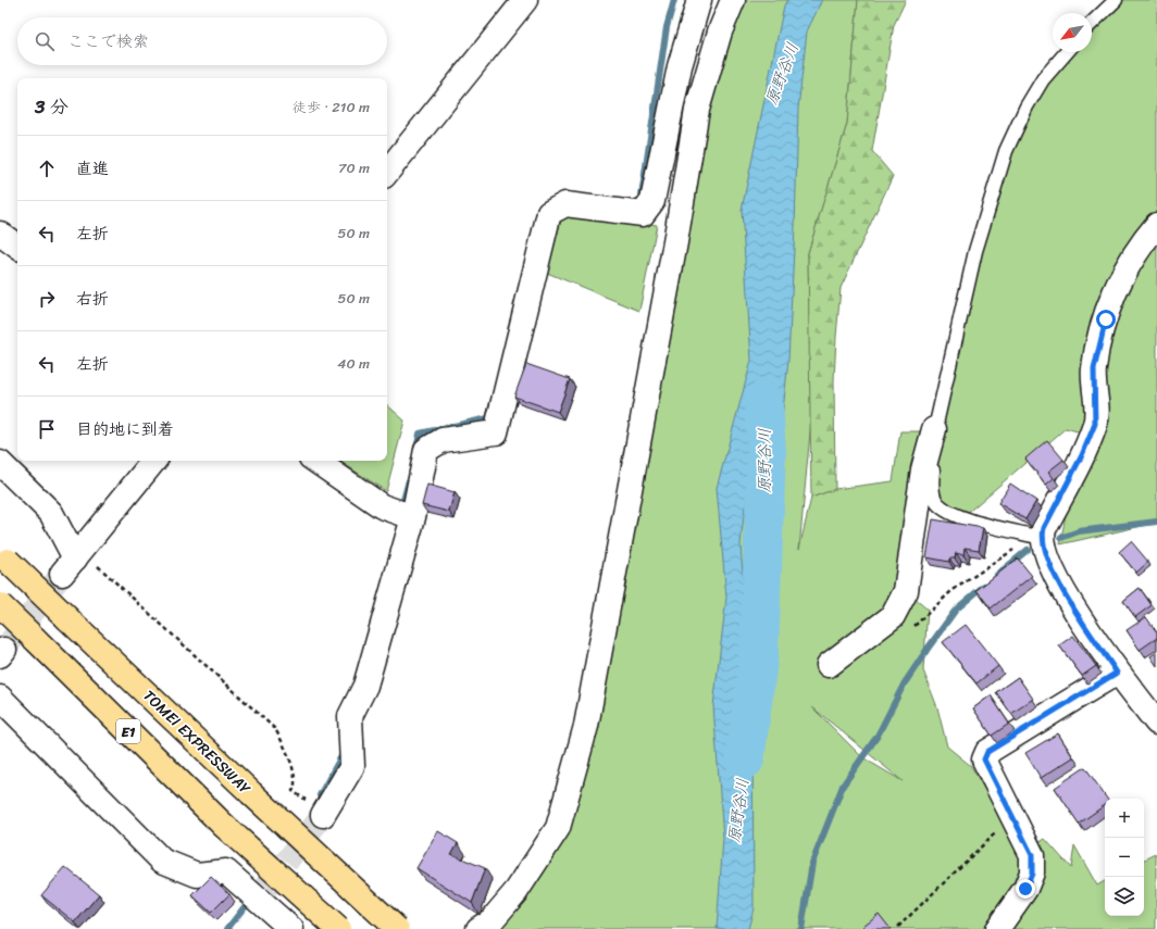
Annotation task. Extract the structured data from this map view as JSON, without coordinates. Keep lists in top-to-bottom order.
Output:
{
  "streets": {
    "highway": ["E1", "TOMEI EXPRESSWAY"]
  },
  "water": ["原野谷川"],
  "north": "bottom left",
  "page": {
    "search": "ここで検索",
    "heading": ["3 分", "徒歩 · 210 m"],
    "list": [
      ["直進", "70 m"],
      ["左折", "50 m"],
      ["右折", "50 m"],
      ["左折", "40 m"],
      "目的地に到着"
    ],
    "map_buttons": ["+", "−"]
  }
}
